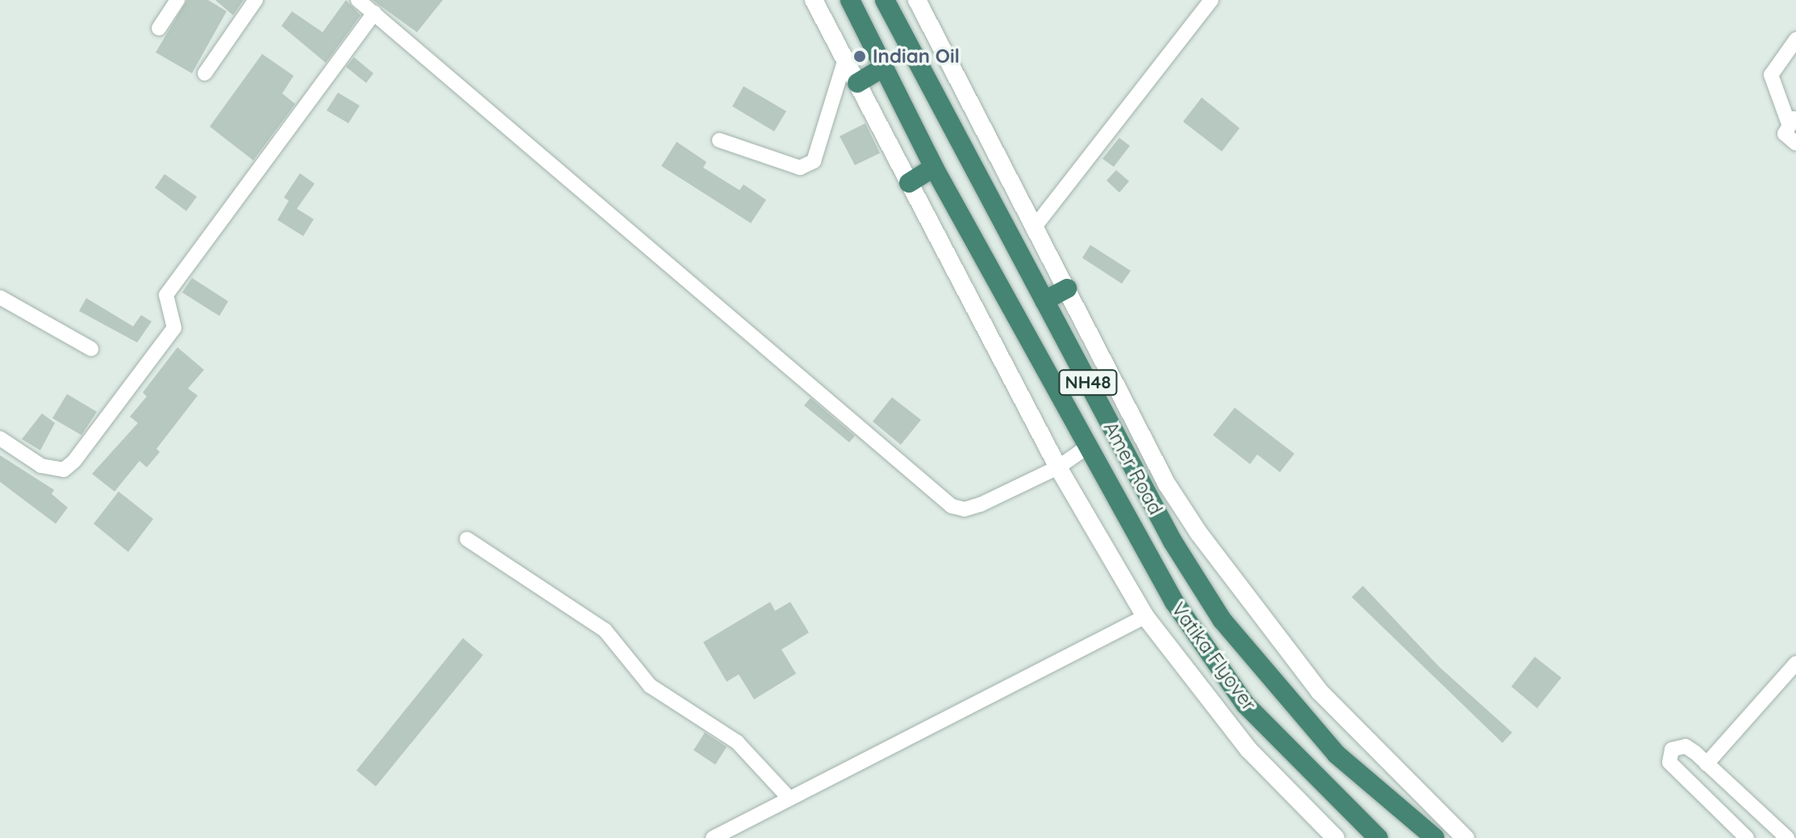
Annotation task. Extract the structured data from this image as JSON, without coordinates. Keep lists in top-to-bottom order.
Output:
{
  "streets": {
    "highway": ["NH48", "Amer Road", "Vatika Flyover"]
  },
  "crossings": [
    ["NH48", "Vatika Flyover"]
  ],
  "places": ["Indian Oil"]
}
